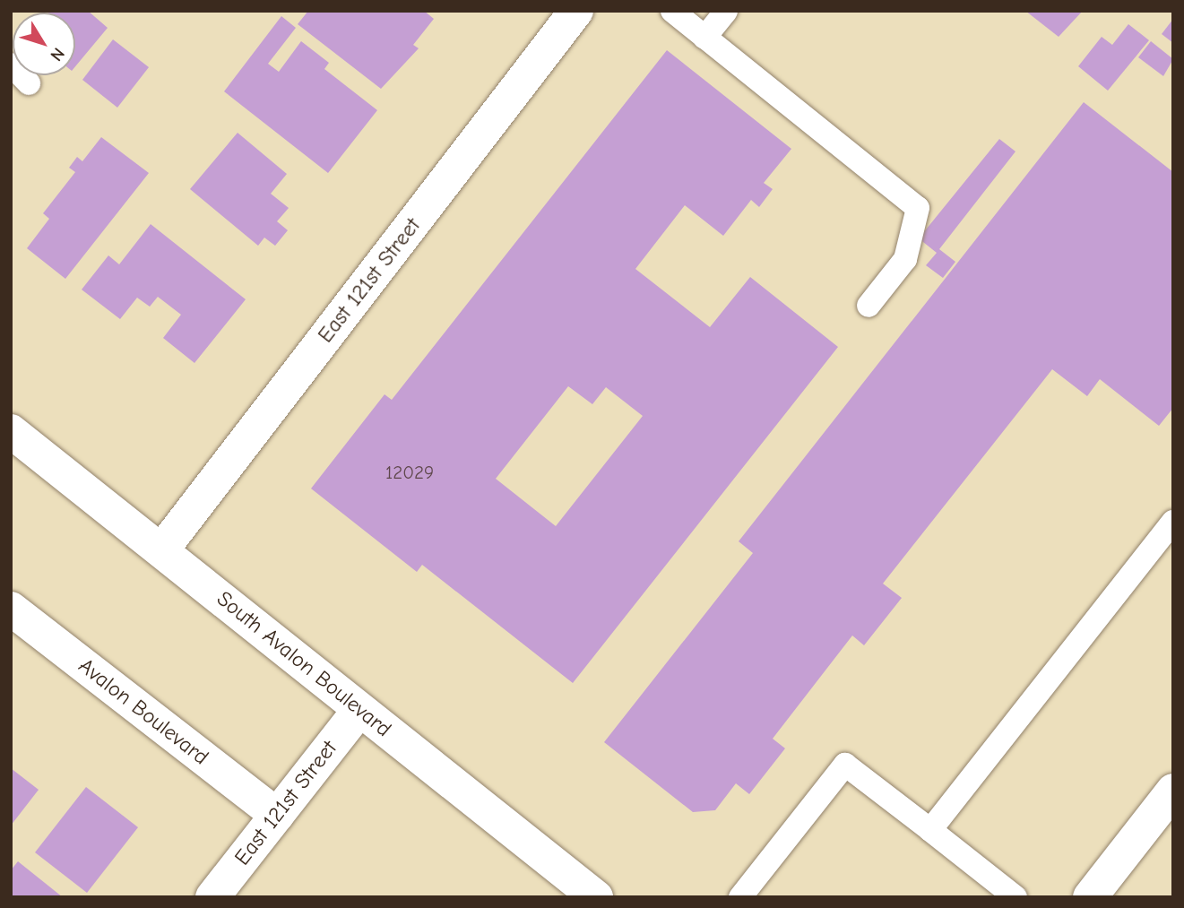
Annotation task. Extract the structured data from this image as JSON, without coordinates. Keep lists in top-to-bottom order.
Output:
{
  "streets": {
    "street": ["East 121st Street", "South Avalon Boulevard", "Avalon Boulevard"]
  },
  "crossings": [
    ["East 121st Street", "South Avalon Boulevard"],
    ["East 121st Street", "Avalon Boulevard"]
  ],
  "house_numbers": ["12029"],
  "north": "bottom right"
}
